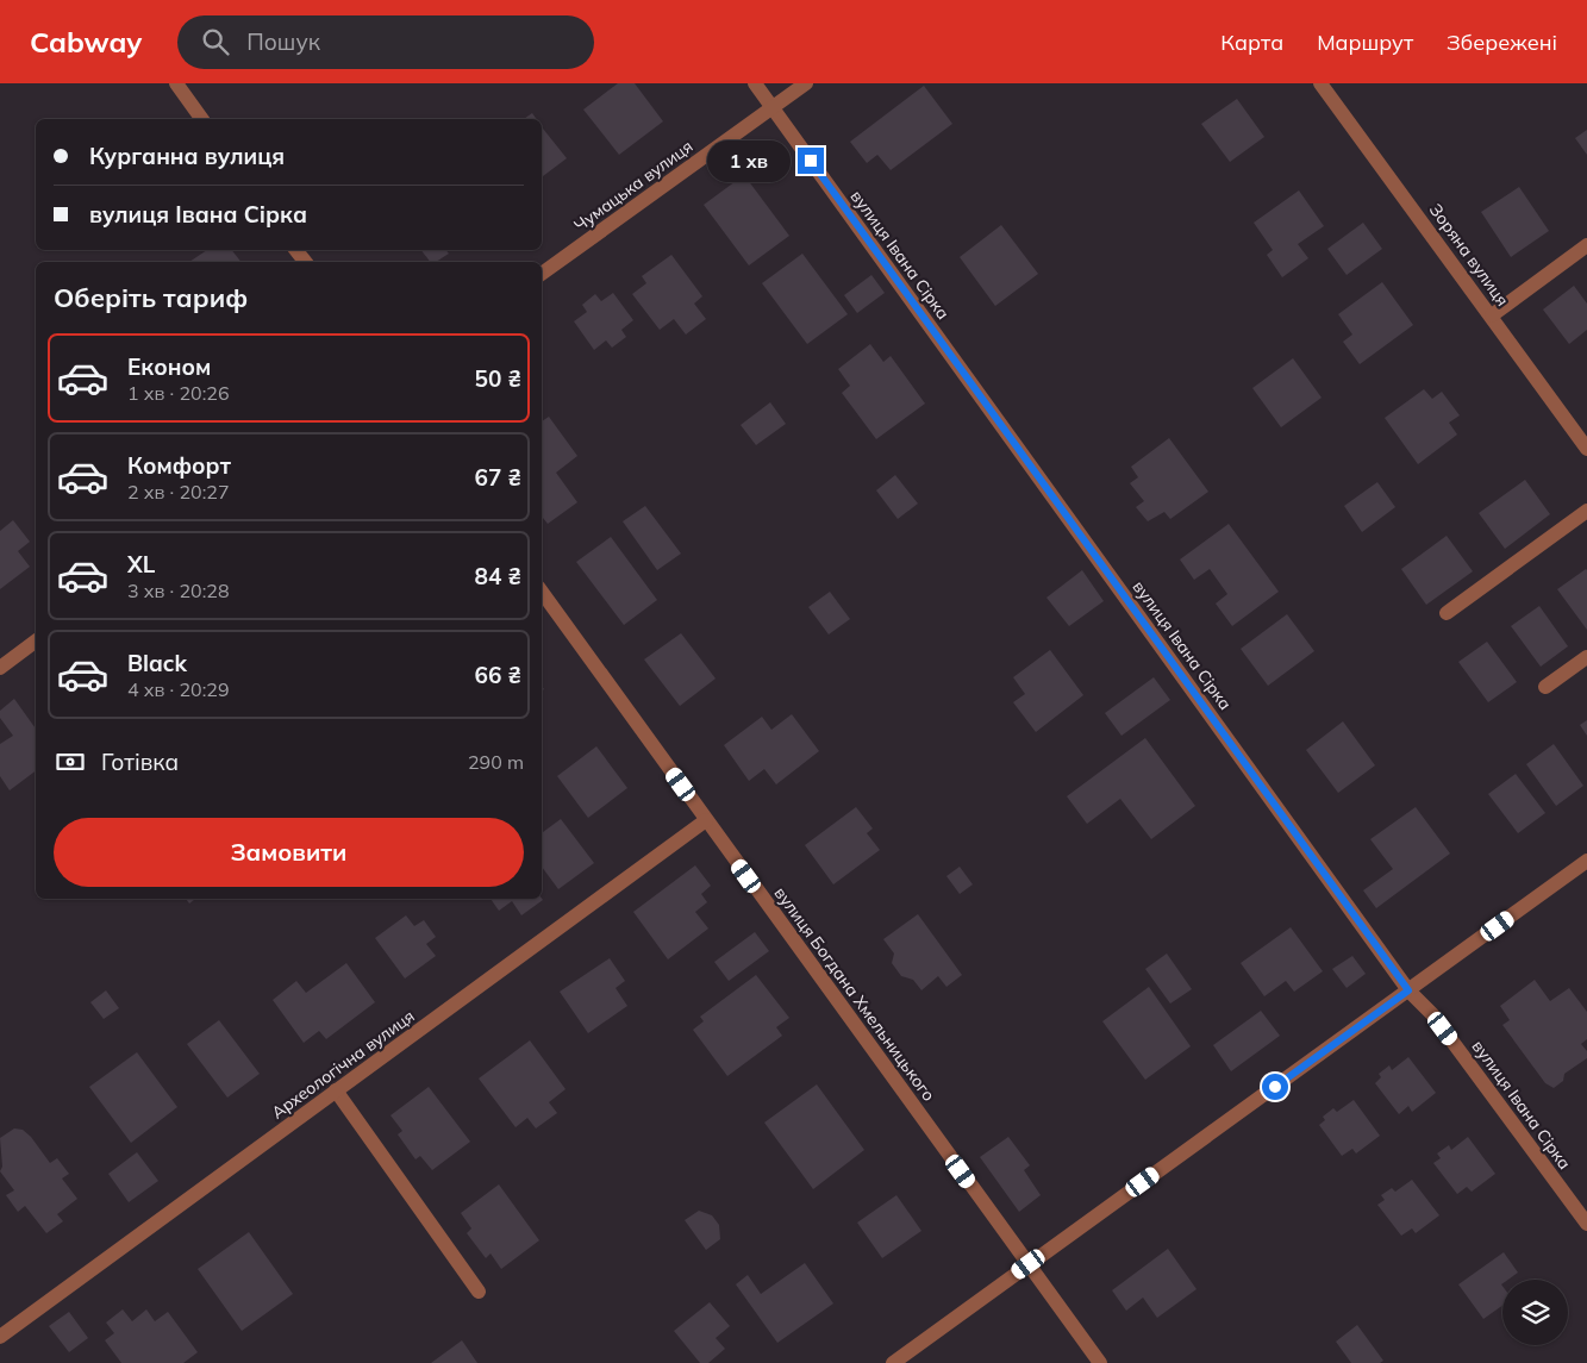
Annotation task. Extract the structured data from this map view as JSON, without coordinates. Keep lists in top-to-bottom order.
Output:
{
  "streets": {
    "street": [
      "Чумацька вулиця",
      "вулиця Івана Сірка",
      "Зоряна вулиця",
      "вулиця Богдана Хмельницького",
      "Археологічна вулиця"
    ]
  },
  "crossings": [
    ["Чумацька вулиця", "вулиця Івана Сірка"],
    ["вулиця Богдана Хмельницького", "Археологічна вулиця"]
  ],
  "page": {
    "header": "Cabway",
    "search": "Пошук",
    "nav": ["Карта", "Маршрут", "Збережені"],
    "banner": ["Курганна вулиця", "вулиця Івана Сірка"],
    "bubble": "1 хв",
    "heading": "Оберіть тариф",
    "list": [
      {
        "name": "Економ",
        "note": "1 хв · 20:26",
        "value": "50 ₴"
      },
      {
        "name": "Комфорт",
        "note": "2 хв · 20:27",
        "value": "67 ₴"
      },
      {
        "name": "XL",
        "note": "3 хв · 20:28",
        "value": "84 ₴"
      },
      {
        "name": "Black",
        "note": "4 хв · 20:29",
        "value": "66 ₴"
      }
    ],
    "pay": ["Готівка", "290 m"],
    "buttons": "Замовити"
  }
}
